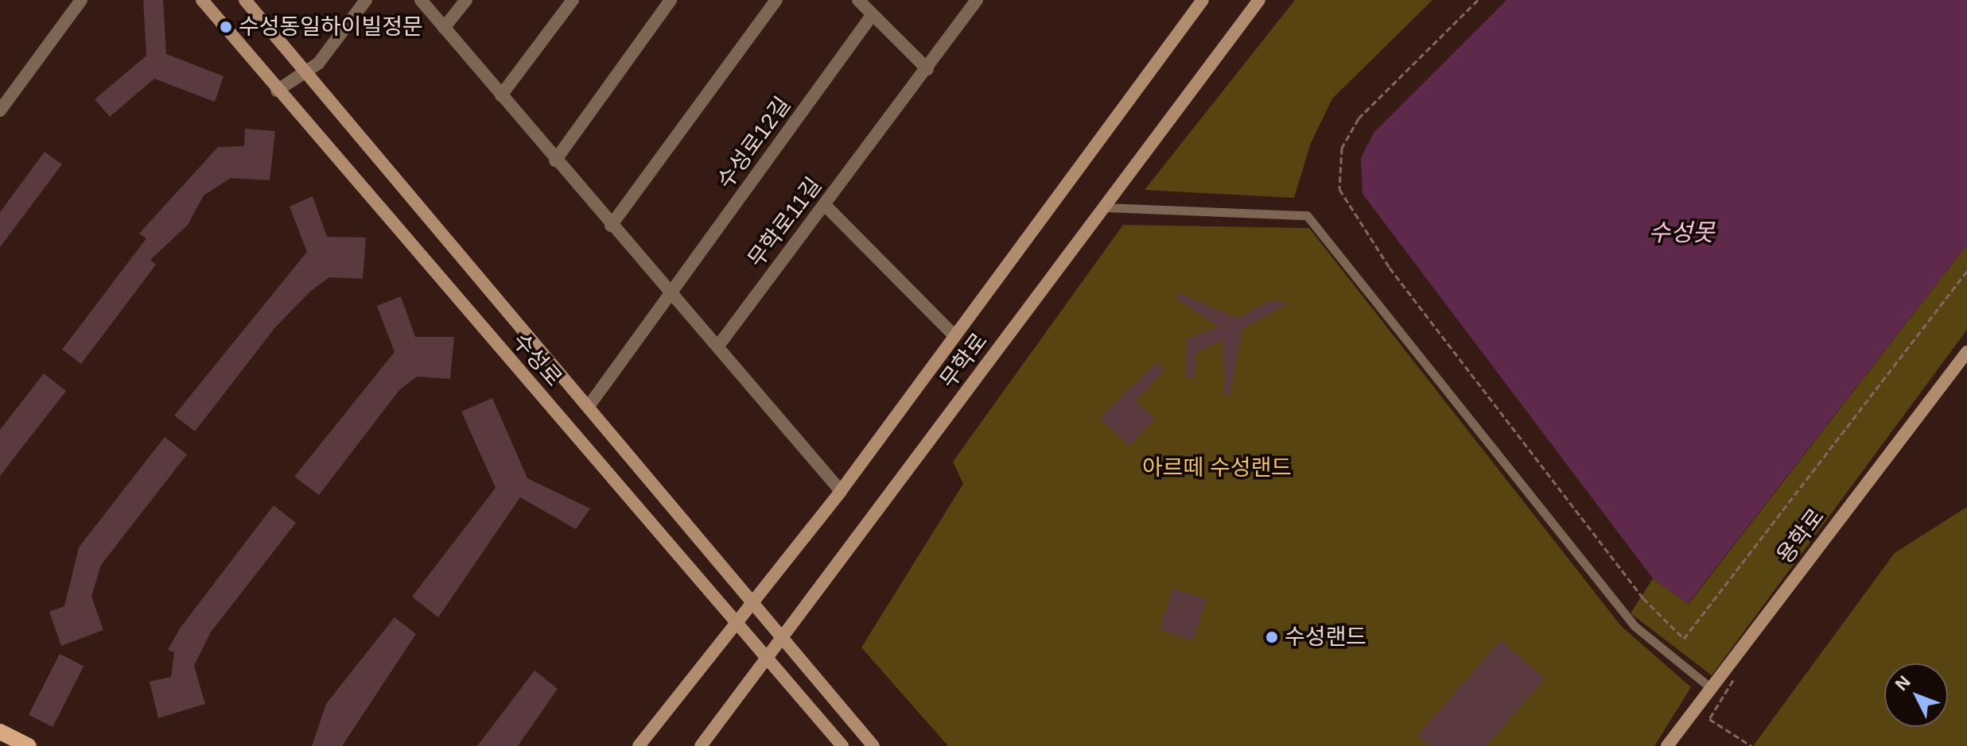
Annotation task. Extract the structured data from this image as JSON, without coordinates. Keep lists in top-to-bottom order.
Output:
{
  "streets": {
    "main road": ["수성로", "무학로", "용학로"],
    "street": ["수성로12길", "무학로11길"]
  },
  "crossings": [
    ["수성로12길", "수성로"],
    ["무학로11길", "무학로"],
    ["수성로", "무학로"]
  ],
  "water": ["수성못"],
  "parks": ["아르떼 수성랜드"],
  "places": ["수성동일하이빌정문", "수성랜드"],
  "north": "top left"
}
